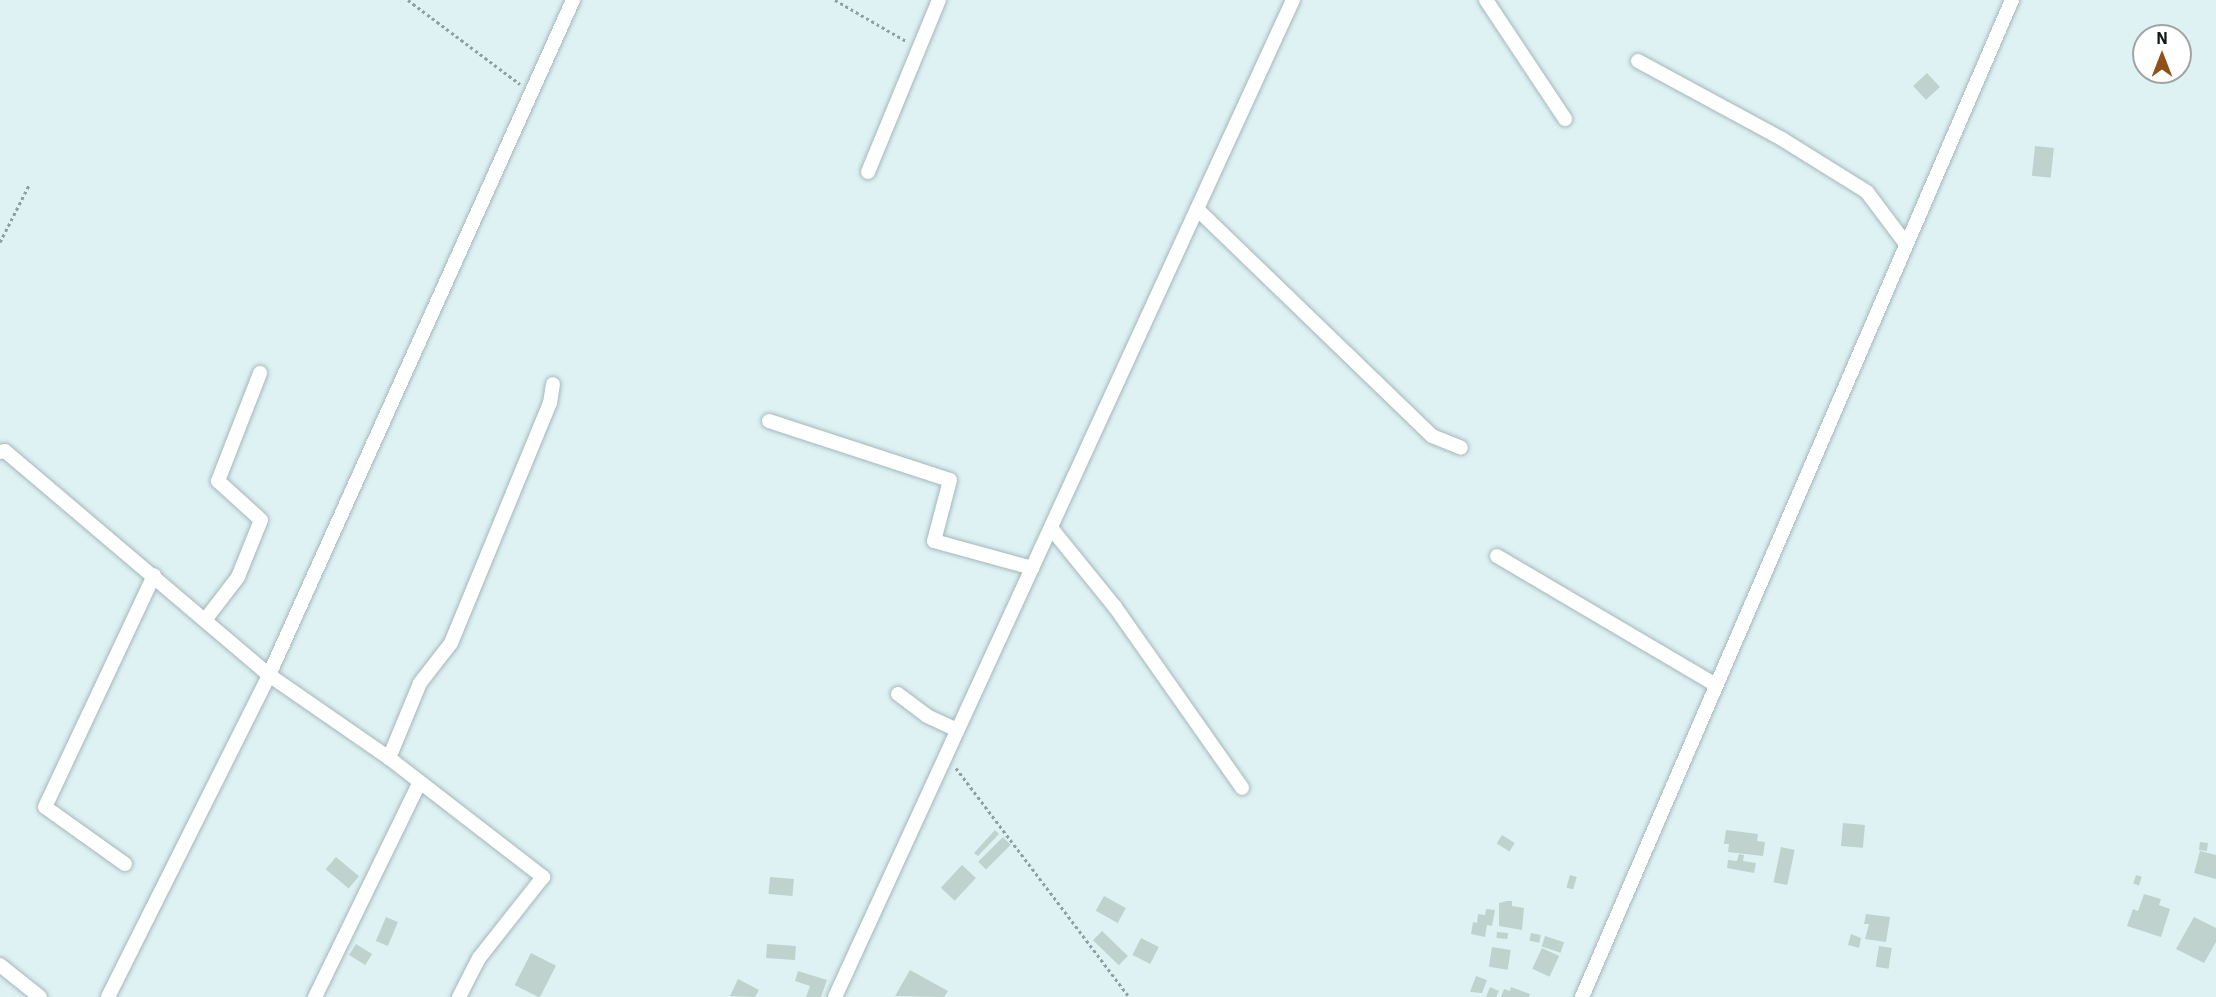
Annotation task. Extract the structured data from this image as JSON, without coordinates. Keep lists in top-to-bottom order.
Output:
{
  "north": "top"
}
